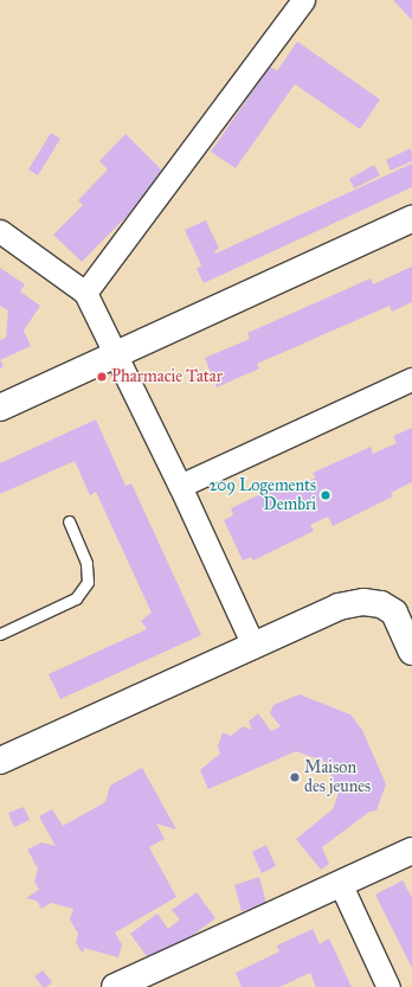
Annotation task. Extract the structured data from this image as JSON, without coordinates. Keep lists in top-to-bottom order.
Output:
{
  "places": ["Pharmacie Tatar", "209 Logements Dembri", "Maison des jeunes"]
}
